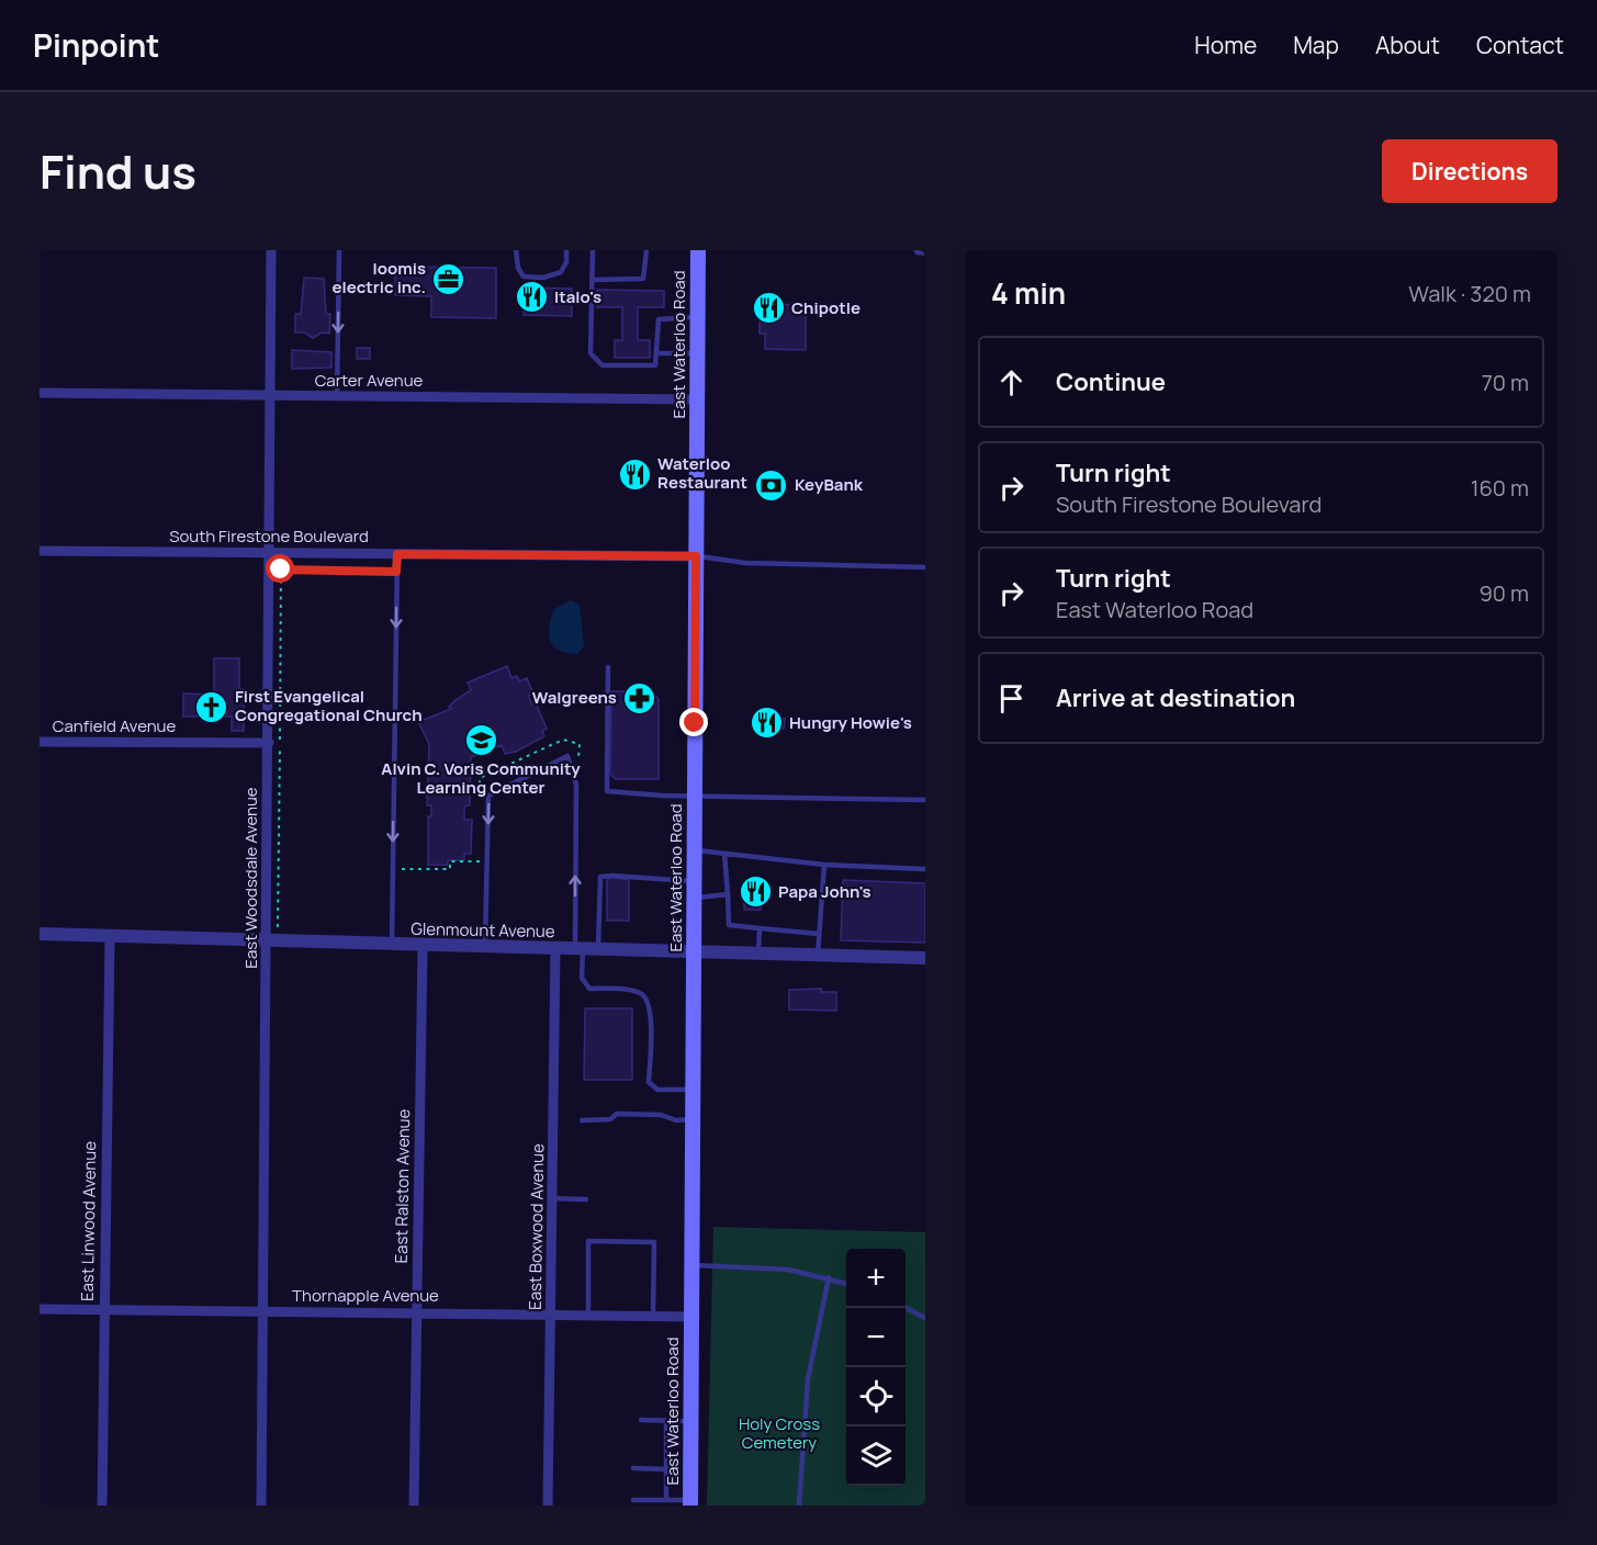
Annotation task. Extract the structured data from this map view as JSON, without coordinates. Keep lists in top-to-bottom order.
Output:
{
  "streets": {
    "main road": ["East Waterloo Road"],
    "street": [
      "Carter Avenue",
      "South Firestone Boulevard",
      "Canfield Avenue",
      "East Woodsdale Avenue",
      "Glenmount Avenue",
      "East Ralston Avenue",
      "East Linwood Avenue",
      "East Boxwood Avenue",
      "Thornapple Avenue"
    ]
  },
  "crossings": [
    ["East Waterloo Road", "Carter Avenue"],
    ["East Waterloo Road", "South Firestone Boulevard"],
    ["East Waterloo Road", "Glenmount Avenue"],
    ["East Waterloo Road", "Thornapple Avenue"],
    ["Carter Avenue", "East Woodsdale Avenue"],
    ["South Firestone Boulevard", "East Woodsdale Avenue"],
    ["Canfield Avenue", "East Woodsdale Avenue"],
    ["East Woodsdale Avenue", "Glenmount Avenue"],
    ["East Woodsdale Avenue", "Thornapple Avenue"],
    ["Glenmount Avenue", "East Ralston Avenue"],
    ["Glenmount Avenue", "East Linwood Avenue"],
    ["Glenmount Avenue", "East Boxwood Avenue"],
    ["East Ralston Avenue", "Thornapple Avenue"],
    ["East Linwood Avenue", "Thornapple Avenue"],
    ["East Boxwood Avenue", "Thornapple Avenue"]
  ],
  "parks": ["Holy Cross Cemetery"],
  "places": {
    "office": ["loomis electric inc."],
    "restaurant": [
      "Italo's",
      "Chipotle",
      "Waterloo Restaurant",
      "Hungry Howie's",
      "Papa John's"
    ],
    "bank": ["KeyBank"],
    "pharmacy": ["Walgreens"],
    "church": ["First Evangelical Congregational Church"],
    "school or university": ["Alvin C. Voris Community Learning Center"]
  },
  "page": {
    "header": "Pinpoint",
    "nav": [
      "Home",
      "Map",
      "About",
      "Contact"
    ],
    "title": "Find us",
    "buttons": "Directions",
    "heading": ["4 min", "Walk · 320 m"],
    "list": [
      ["Continue", "70 m"],
      ["Turn right", "South Firestone Boulevard", "160 m"],
      ["Turn right", "East Waterloo Road", "90 m"],
      "Arrive at destination"
    ],
    "map_buttons": ["+", "−"]
  }
}
